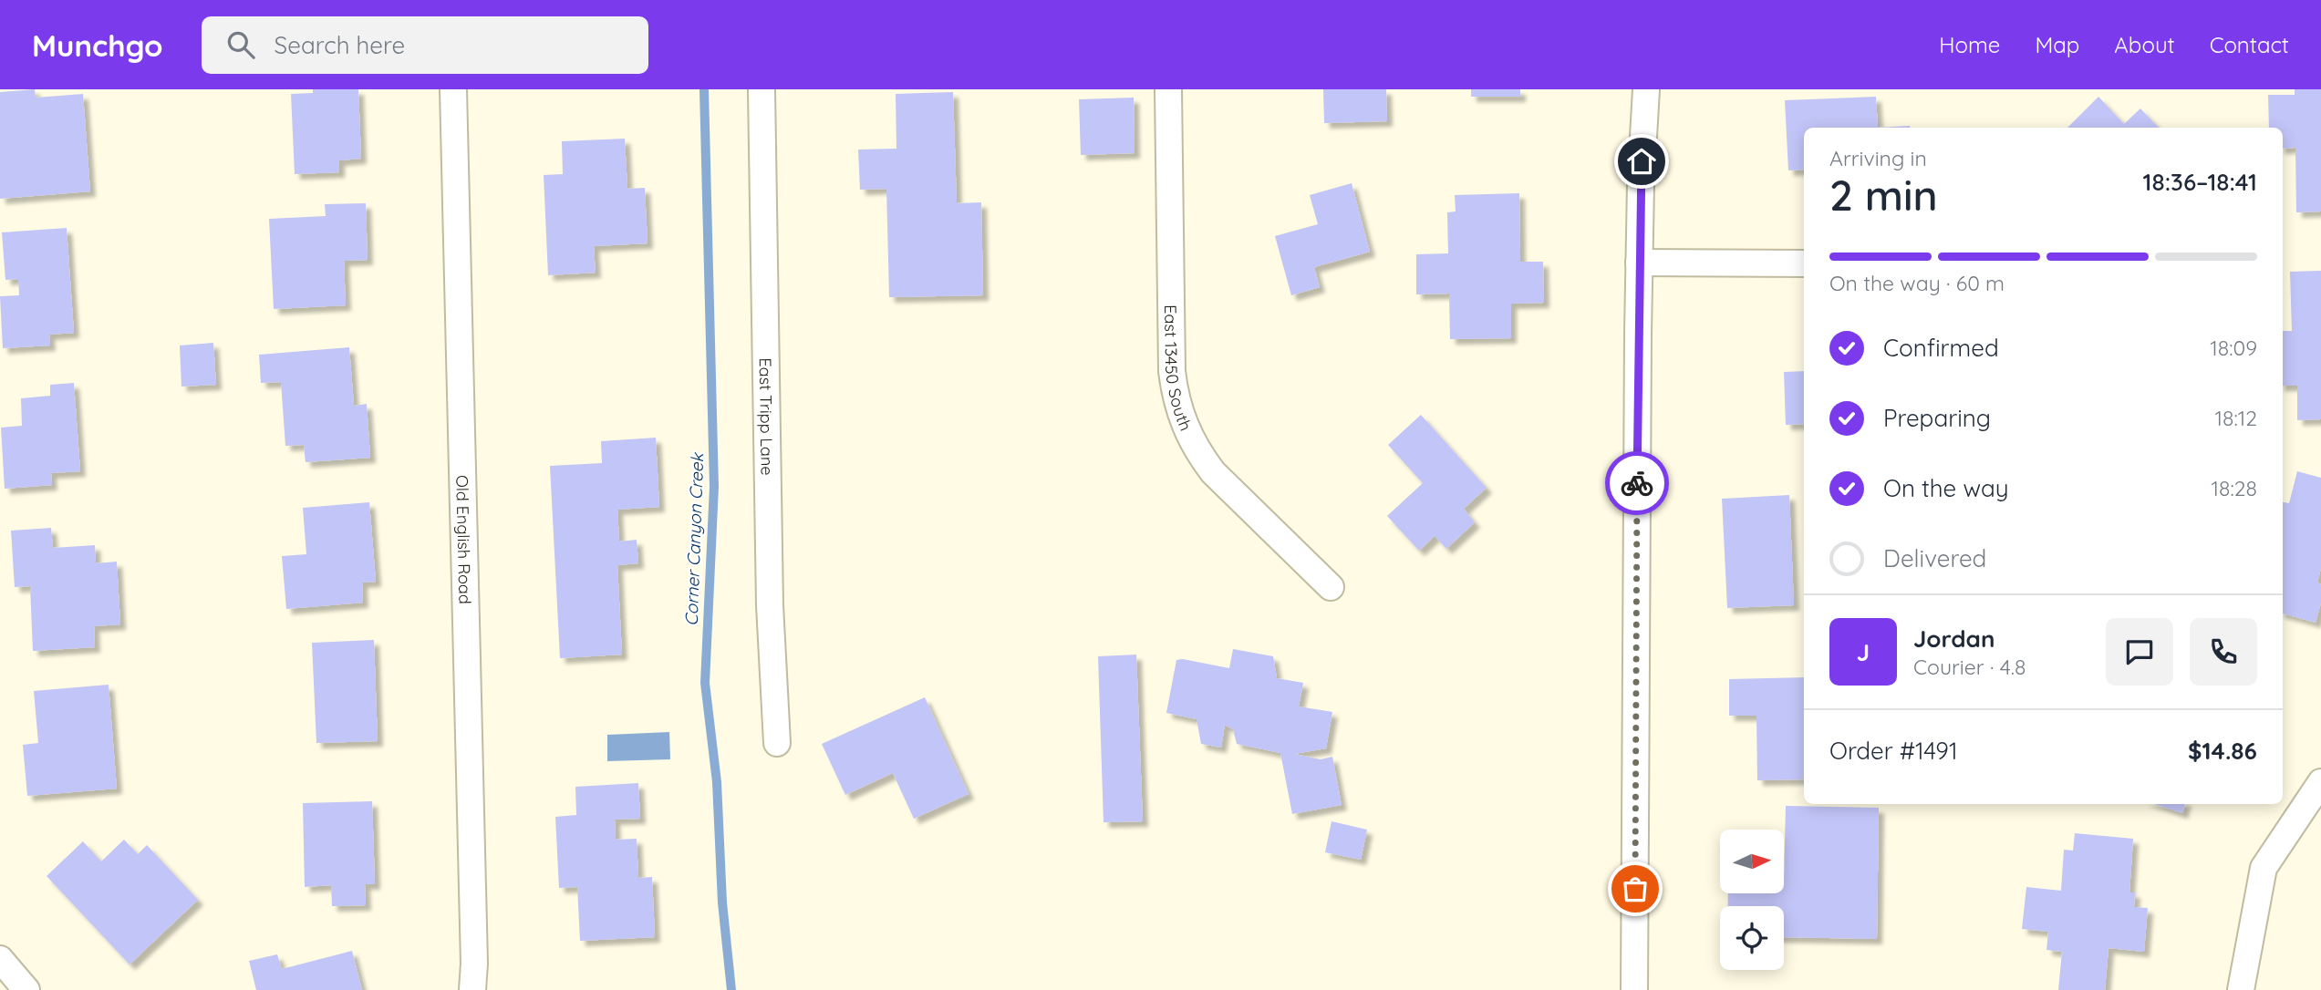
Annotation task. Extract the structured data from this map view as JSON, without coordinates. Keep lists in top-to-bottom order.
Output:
{
  "streets": {
    "street": ["East 13450 South", "East Tripp Lane", "Old English Road"]
  },
  "water": ["Corner Canyon Creek"],
  "north": "right",
  "page": {
    "header": "Munchgo",
    "search": "Search here",
    "nav": [
      "Home",
      "Map",
      "About",
      "Contact"
    ],
    "heading": ["2 min", "Arriving in", "18:36–18:41"],
    "panel": [
      "Jordan",
      "Courier · 4.8",
      "Order #1491",
      "$14.86"
    ],
    "bar": "On the way · 60 m",
    "list": [
      ["Confirmed", "18:09"],
      ["Preparing", "18:12"],
      ["On the way", "18:28"],
      "Delivered"
    ],
    "round": "J"
  }
}
